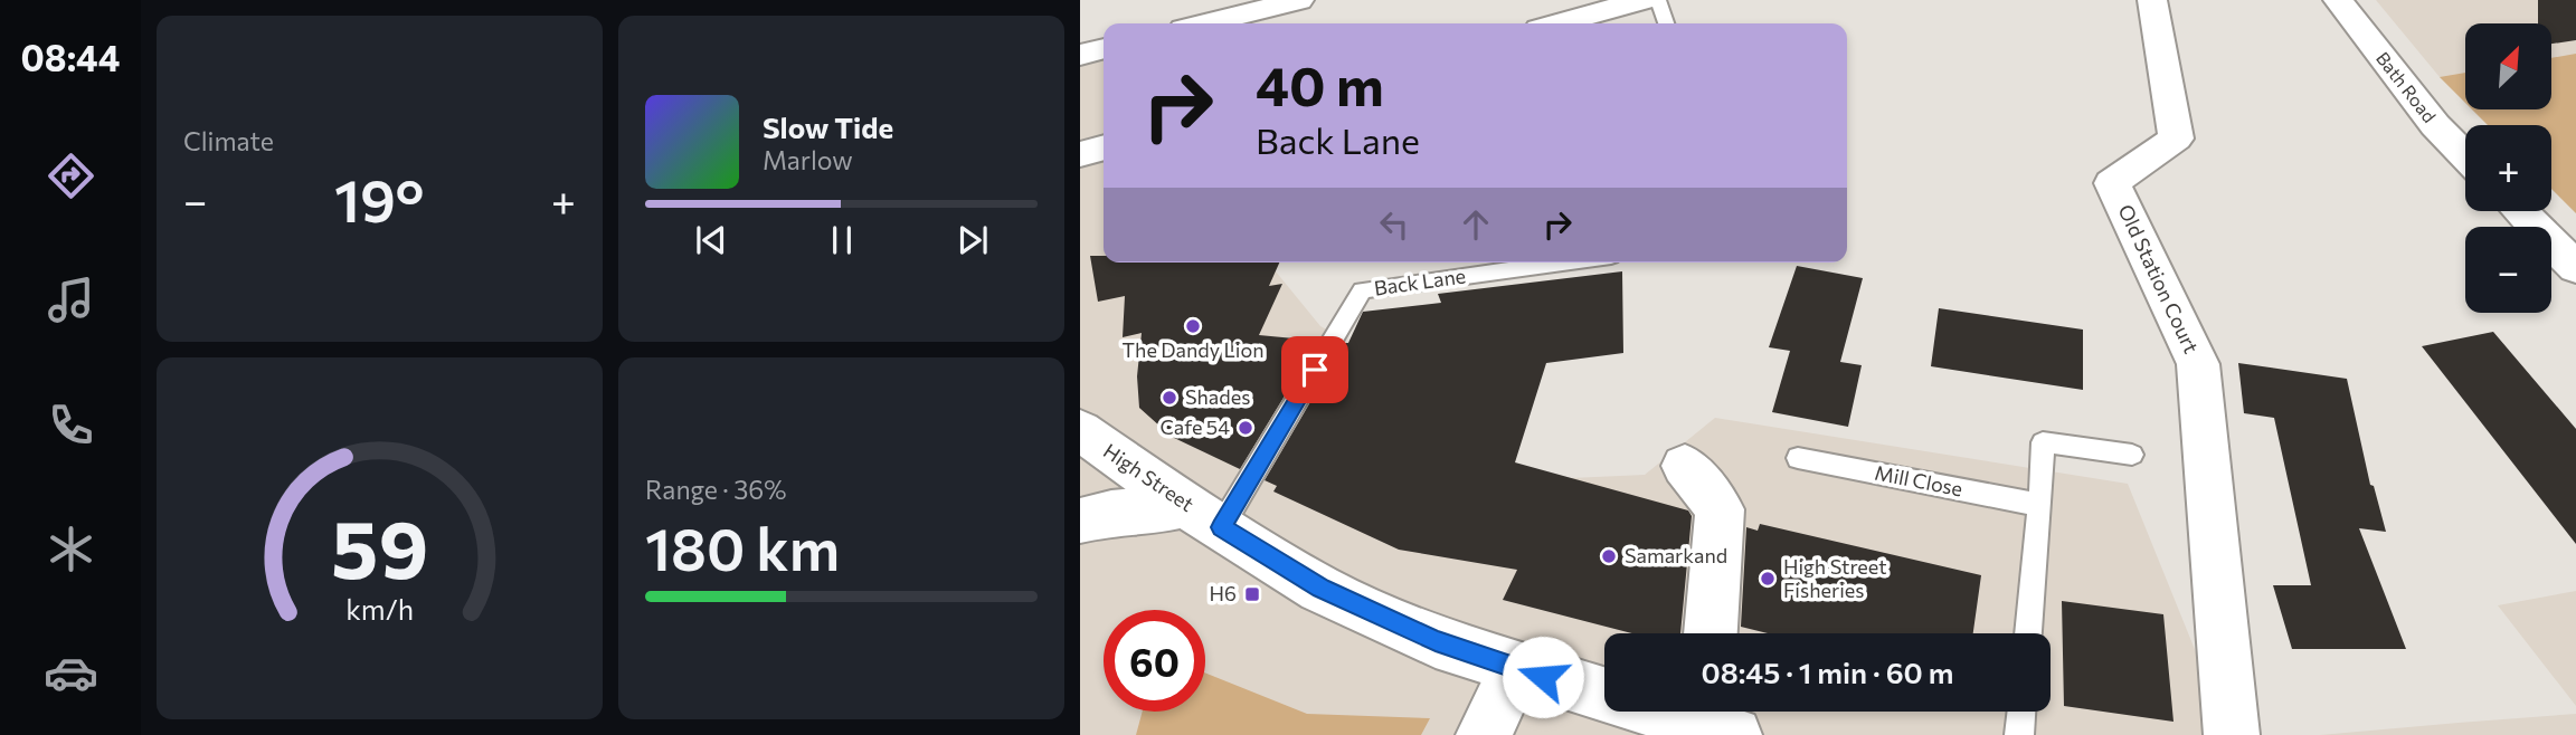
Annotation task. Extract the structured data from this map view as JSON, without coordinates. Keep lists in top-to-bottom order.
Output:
{
  "streets": {
    "street": ["Bath Road", "Old Station Court", "High Street"],
    "lane": ["Back Lane", "Mill Close"]
  },
  "crossings": [
    ["Back Lane", "High Street"]
  ],
  "places": {
    "other": [
      "The Dandy Lion",
      "Shades",
      "Cafe 54",
      "Samarkand",
      "High Street Fisheries"
    ],
    "transit": ["H6"]
  },
  "north": "top right",
  "page": {
    "tabs": "08:44",
    "tile": [
      "Climate",
      ["Range · 36%", "180 km"]
    ],
    "map_buttons": ["+", "−"],
    "turn": ["40 m", "Back Lane"],
    "song": ["Slow Tide", "Marlow"],
    "heat": ["−", "19°", "+"],
    "limit": "60",
    "trip": "08:45 · 1 min · 60 m",
    "gauge": ["59", "km/h"]
  }
}
